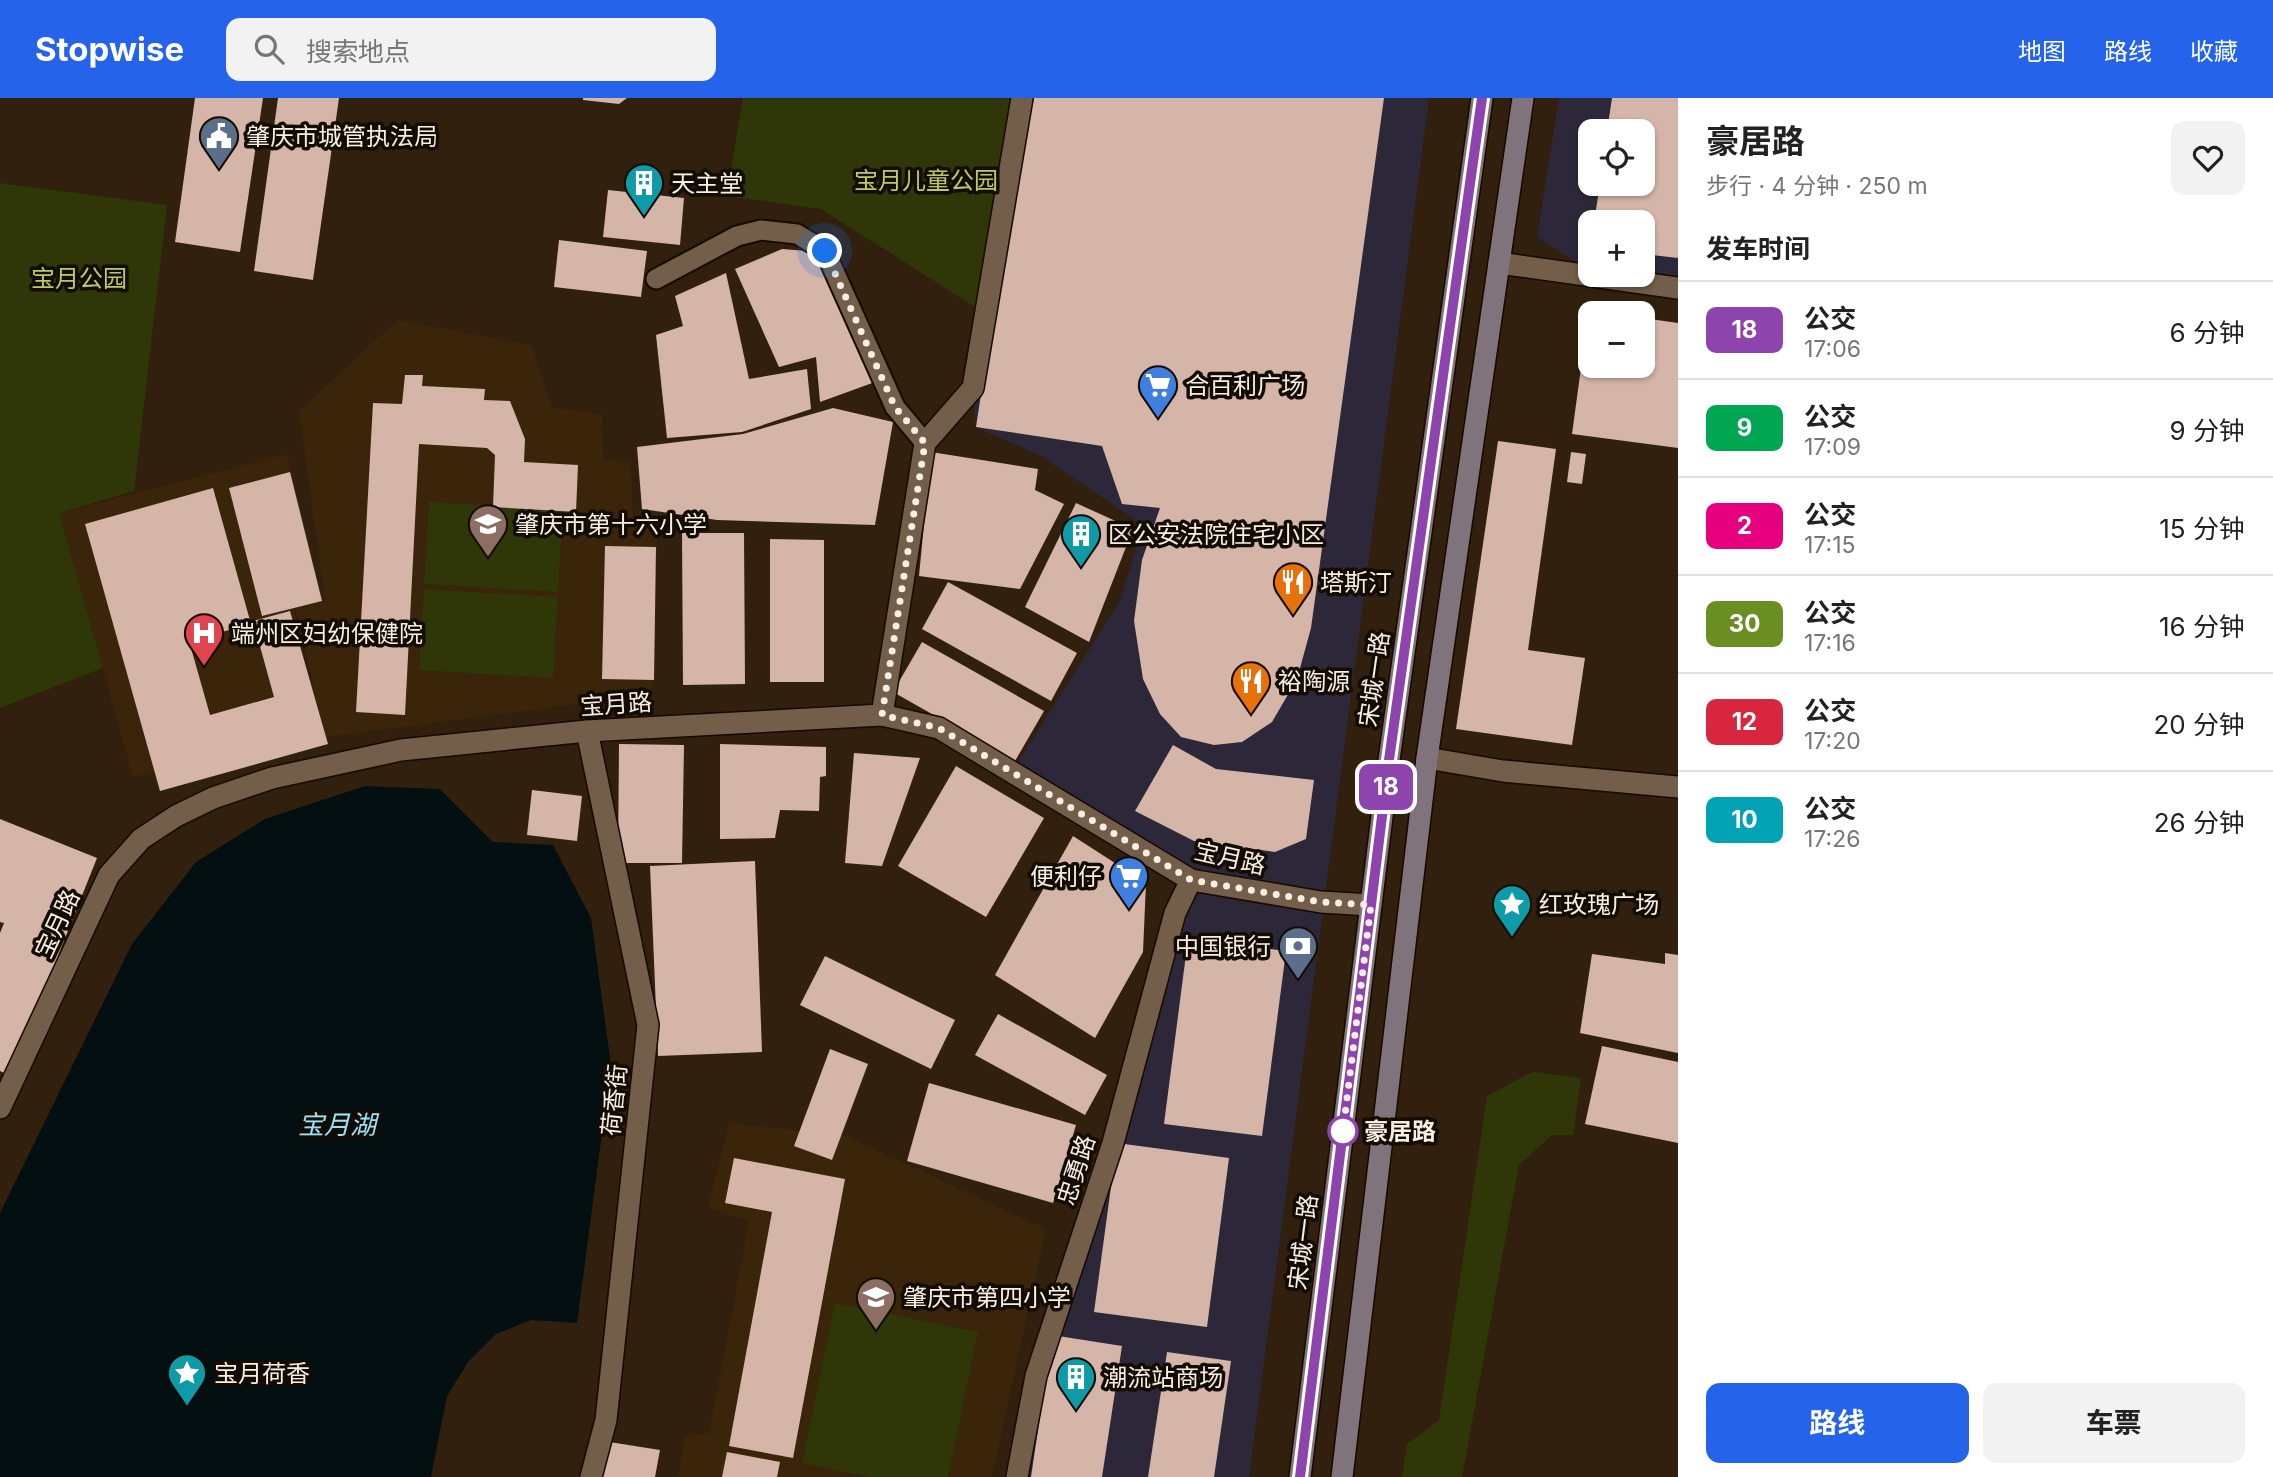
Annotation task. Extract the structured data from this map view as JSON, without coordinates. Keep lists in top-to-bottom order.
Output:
{
  "streets": {
    "main road": ["宋城一路"],
    "street": ["宝月路", "荷香街", "忠勇路"]
  },
  "crossings": [
    ["宋城一路", "宝月路"],
    ["宝月路", "荷香街"],
    ["宝月路", "忠勇路"]
  ],
  "water": ["宝月湖"],
  "parks": ["宝月儿童公园", "宝月公园"],
  "places": {
    "public building": ["肇庆市城管执法局"],
    "building": ["天主堂", "区公安法院住宅小区", "潮流站商场"],
    "supermarket": ["合百利广场", "便利仔"],
    "school or university": ["肇庆市第十六小学", "肇庆市第四小学"],
    "restaurant": ["塔斯汀", "裕陶源"],
    "hospital": ["端州区妇幼保健院"],
    "place": ["红玫瑰广场", "宝月荷香"],
    "bank": ["中国银行"],
    "other": ["豪居路"]
  },
  "lines": ["bus line 18"],
  "page": {
    "header": "Stopwise",
    "search": "搜索地点",
    "nav": ["地图", "路线", "收藏"],
    "on_map": "18",
    "heading": [
      ["豪居路", "步行 · 4 分钟 · 250 m"],
      "发车时间"
    ],
    "map_buttons": ["+", "−"],
    "list": [
      {
        "mark": "18",
        "name": "公交",
        "note": "17:06",
        "value": "6 分钟"
      },
      {
        "mark": "9",
        "name": "公交",
        "note": "17:09",
        "value": "9 分钟"
      },
      {
        "mark": "2",
        "name": "公交",
        "note": "17:15",
        "value": "15 分钟"
      },
      {
        "mark": "30",
        "name": "公交",
        "note": "17:16",
        "value": "16 分钟"
      },
      {
        "mark": "12",
        "name": "公交",
        "note": "17:20",
        "value": "20 分钟"
      },
      {
        "mark": "10",
        "name": "公交",
        "note": "17:26",
        "value": "26 分钟"
      }
    ],
    "buttons": ["路线", "车票"]
  }
}
